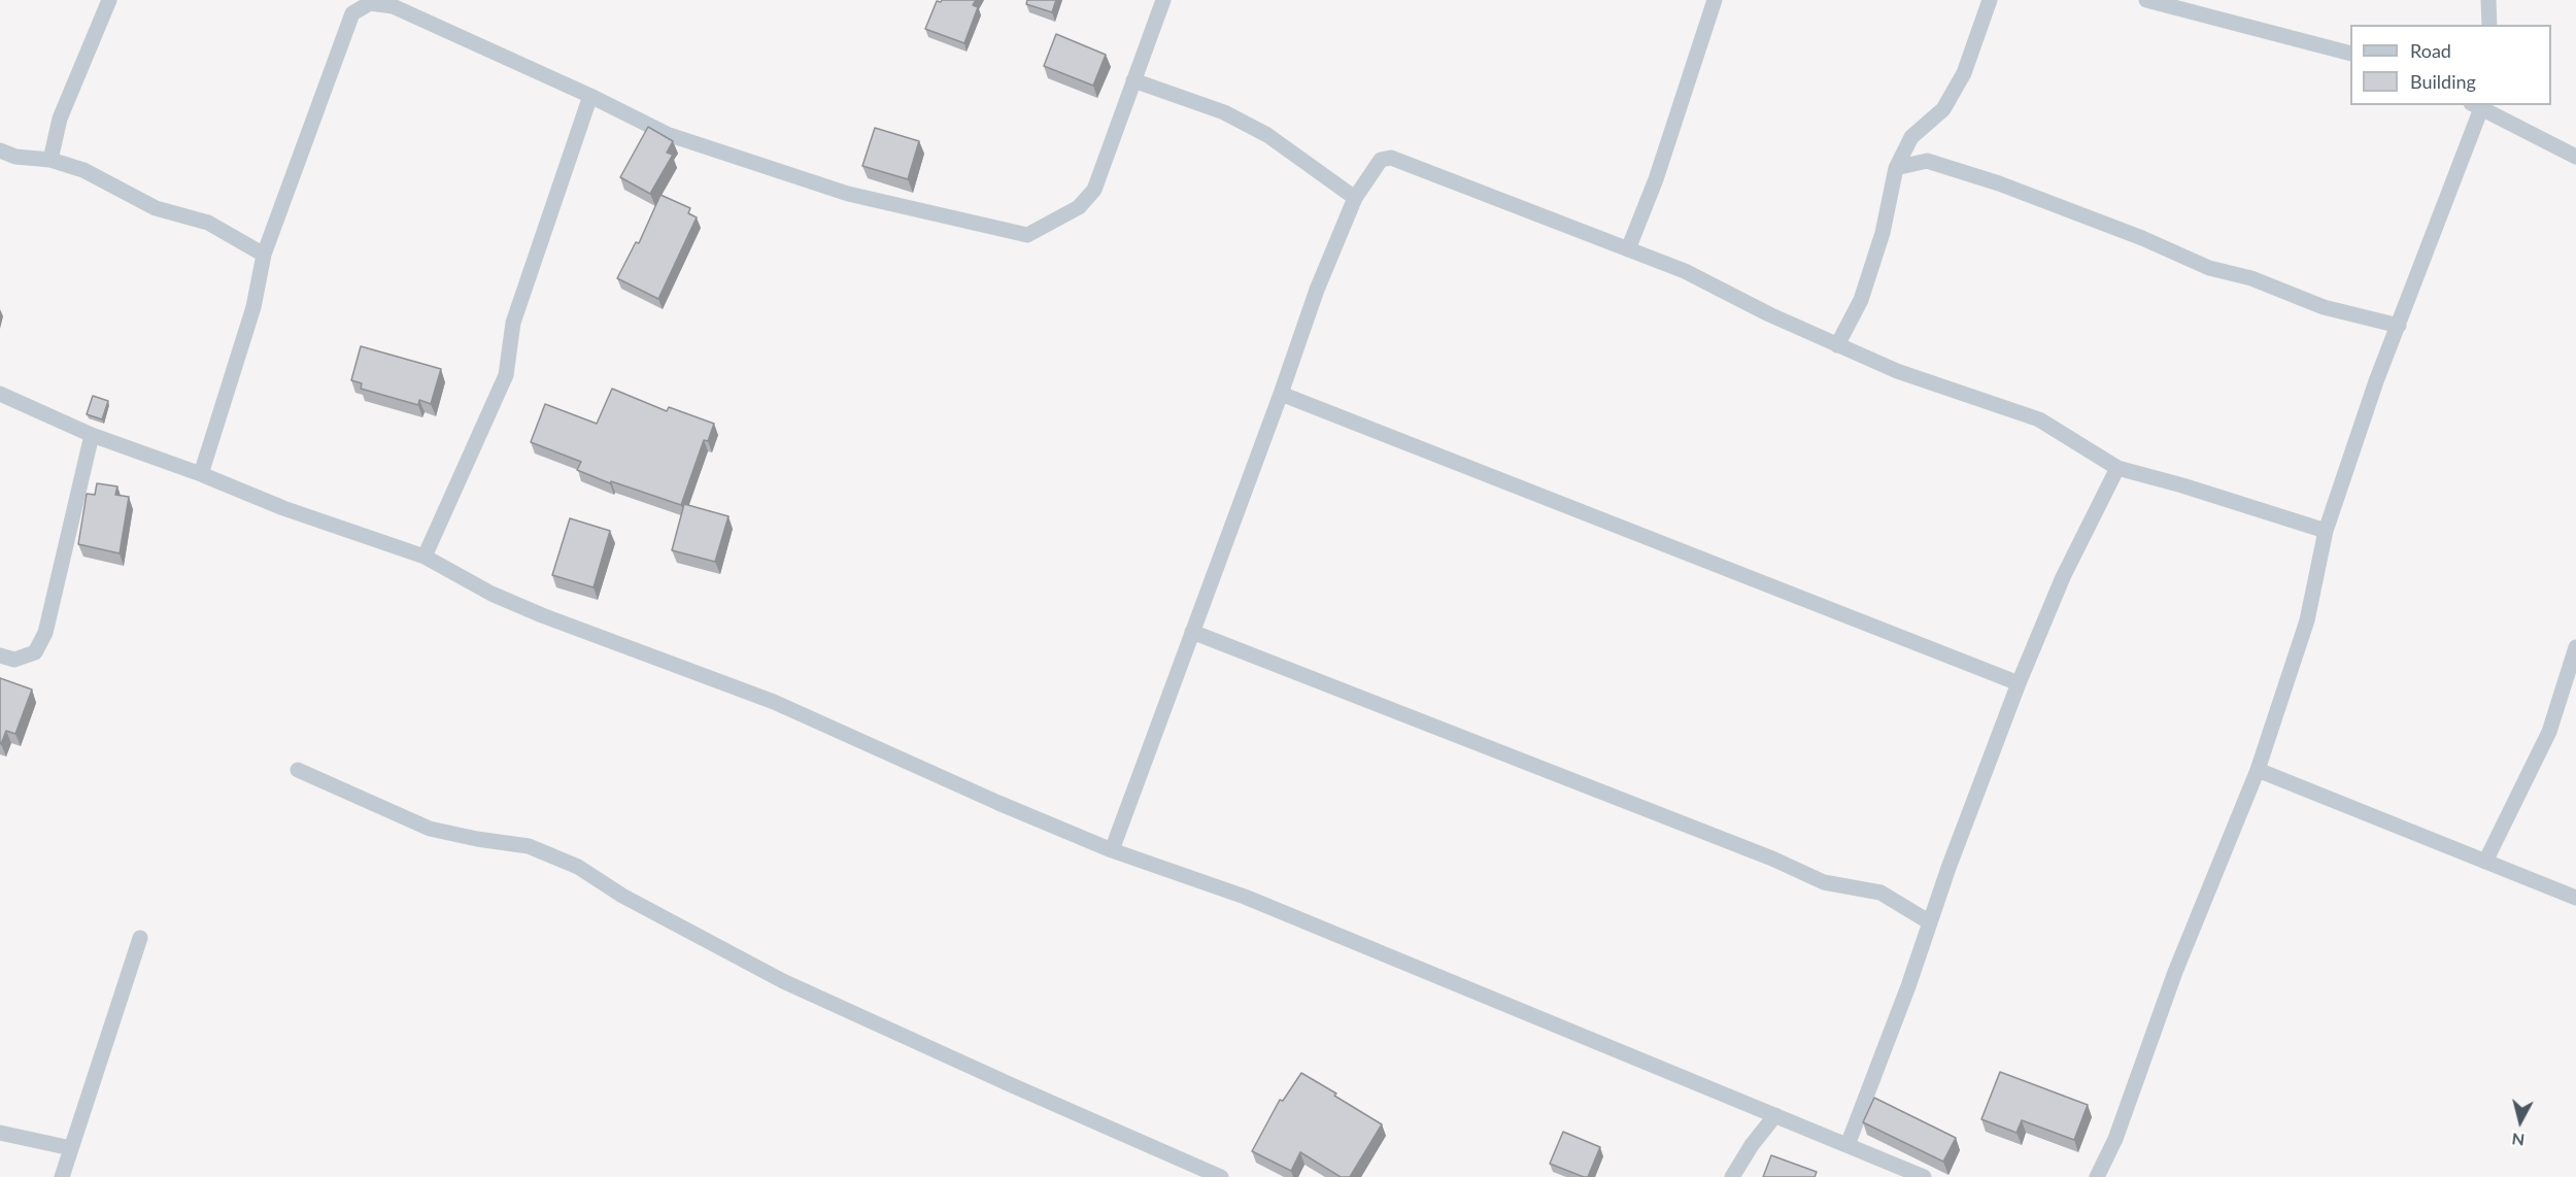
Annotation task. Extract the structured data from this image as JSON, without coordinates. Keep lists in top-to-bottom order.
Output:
{
  "legend": ["Road", "Building"],
  "north": "bottom"
}
